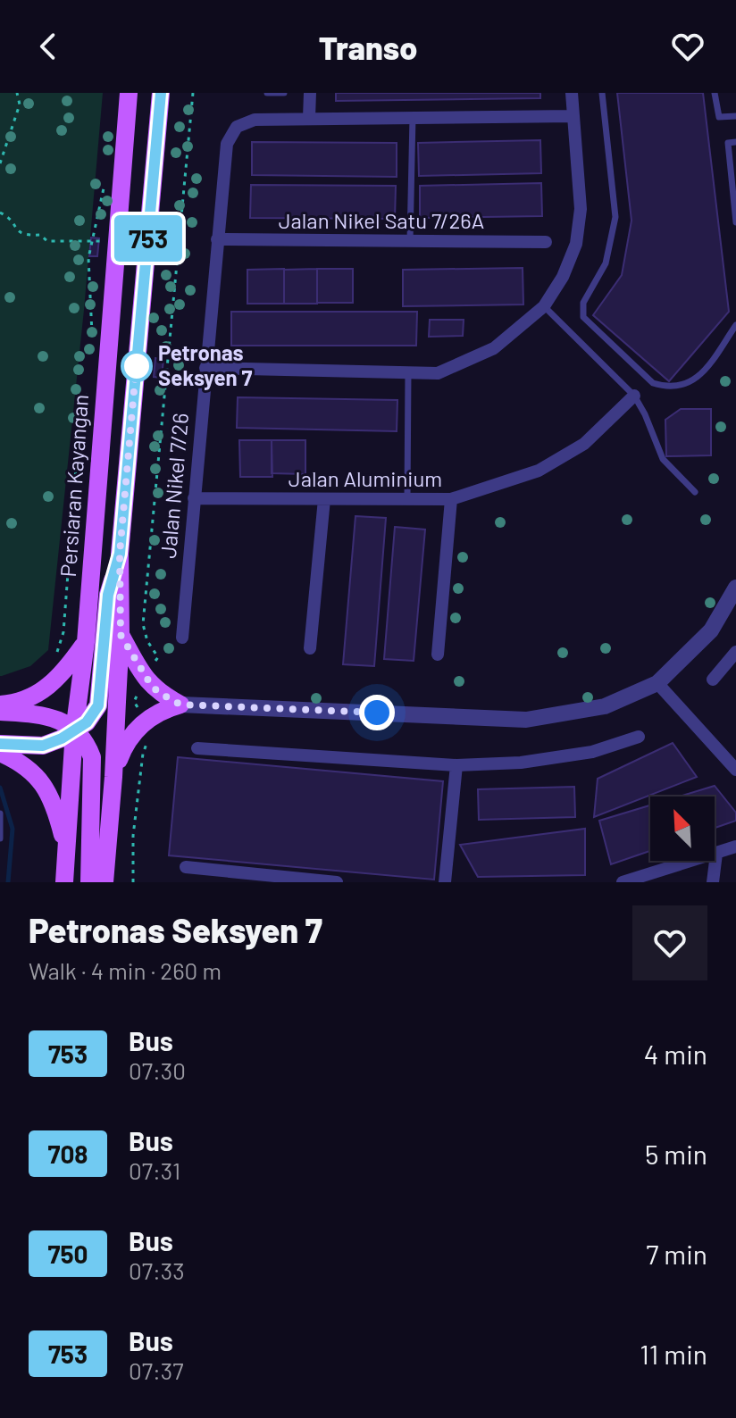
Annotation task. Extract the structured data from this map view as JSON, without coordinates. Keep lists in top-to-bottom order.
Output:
{
  "streets": {
    "main road": ["Persiaran Kayangan"],
    "street": ["Jalan Nikel Satu 7/26A", "Jalan Aluminium", "Jalan Nikel 7/26"]
  },
  "crossings": [
    ["Jalan Nikel Satu 7/26A", "Jalan Nikel 7/26"],
    ["Jalan Aluminium", "Jalan Nikel 7/26"]
  ],
  "places": ["Petronas Seksyen 7"],
  "lines": ["bus line 753"],
  "north": "top left",
  "page": {
    "header": "Transo",
    "on_map": "753",
    "heading": ["Petronas Seksyen 7", "Walk · 4 min · 260 m"],
    "list": [
      {
        "mark": "753",
        "name": "Bus",
        "note": "07:30",
        "value": "4 min"
      },
      {
        "mark": "708",
        "name": "Bus",
        "note": "07:31",
        "value": "5 min"
      },
      {
        "mark": "750",
        "name": "Bus",
        "note": "07:33",
        "value": "7 min"
      },
      {
        "mark": "753",
        "name": "Bus",
        "note": "07:37",
        "value": "11 min"
      }
    ]
  }
}
